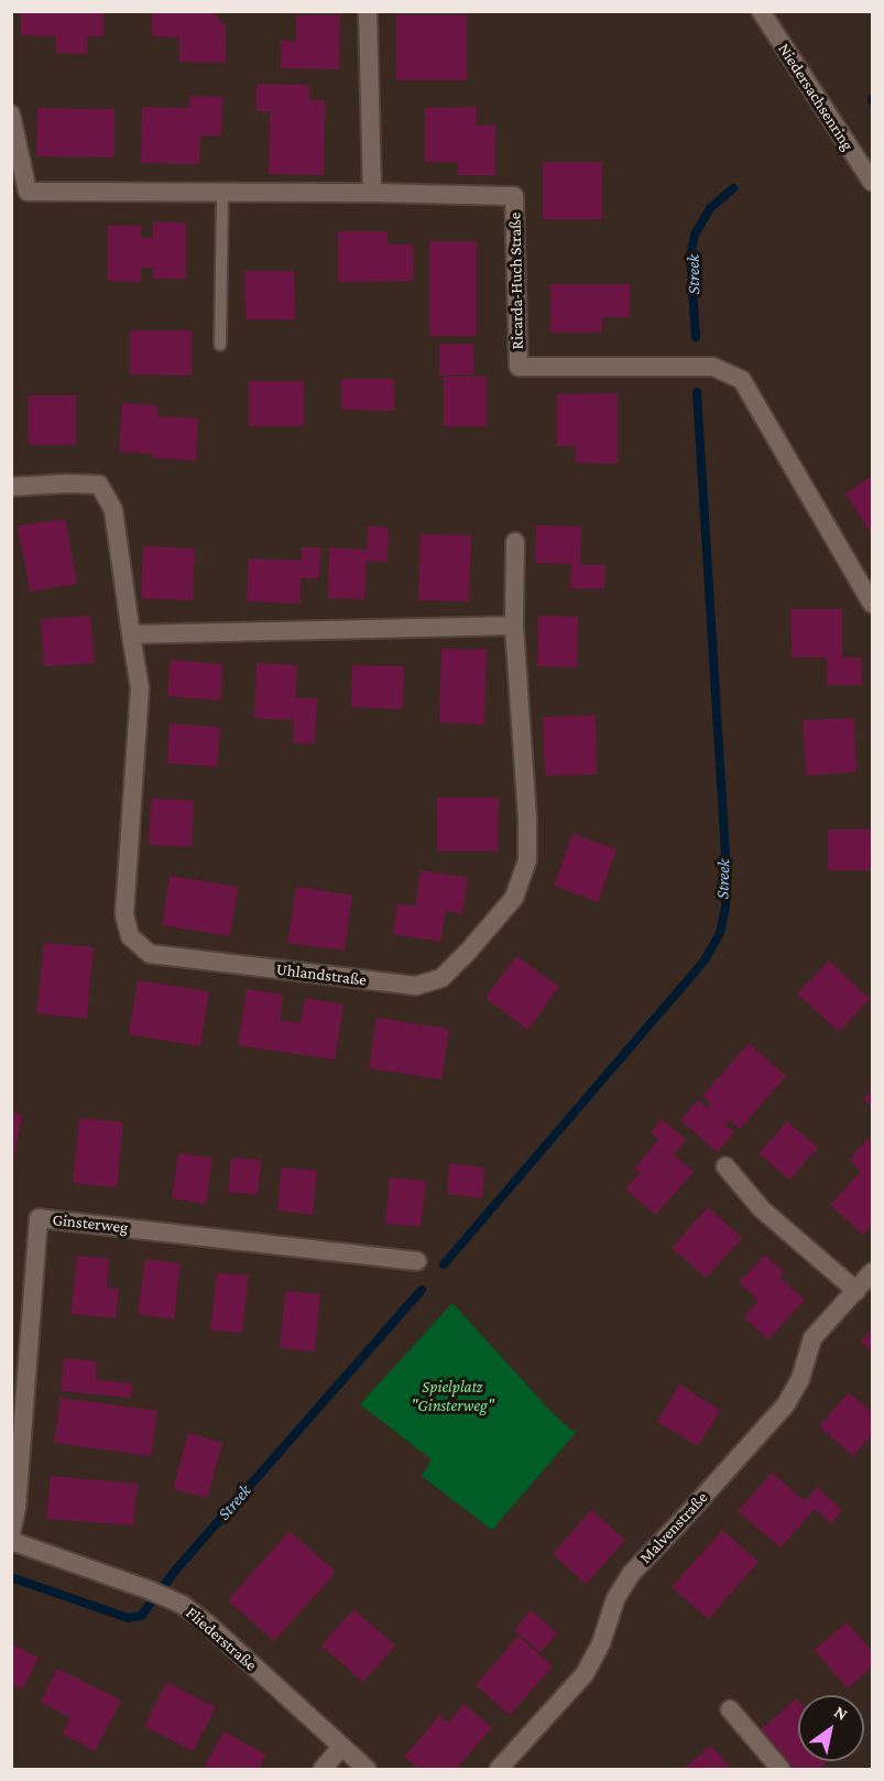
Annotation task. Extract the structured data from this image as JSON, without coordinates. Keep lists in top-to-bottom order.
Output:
{
  "streets": {
    "street": [
      "Niedersachsenring",
      "Ricarda-Huch Straße",
      "Uhlandstraße",
      "Ginsterweg",
      "Malvenstraße",
      "Fliederstraße"
    ]
  },
  "water": ["Streek"],
  "parks": ["Spielplatz \"Ginsterweg\""],
  "north": "top right"
}
